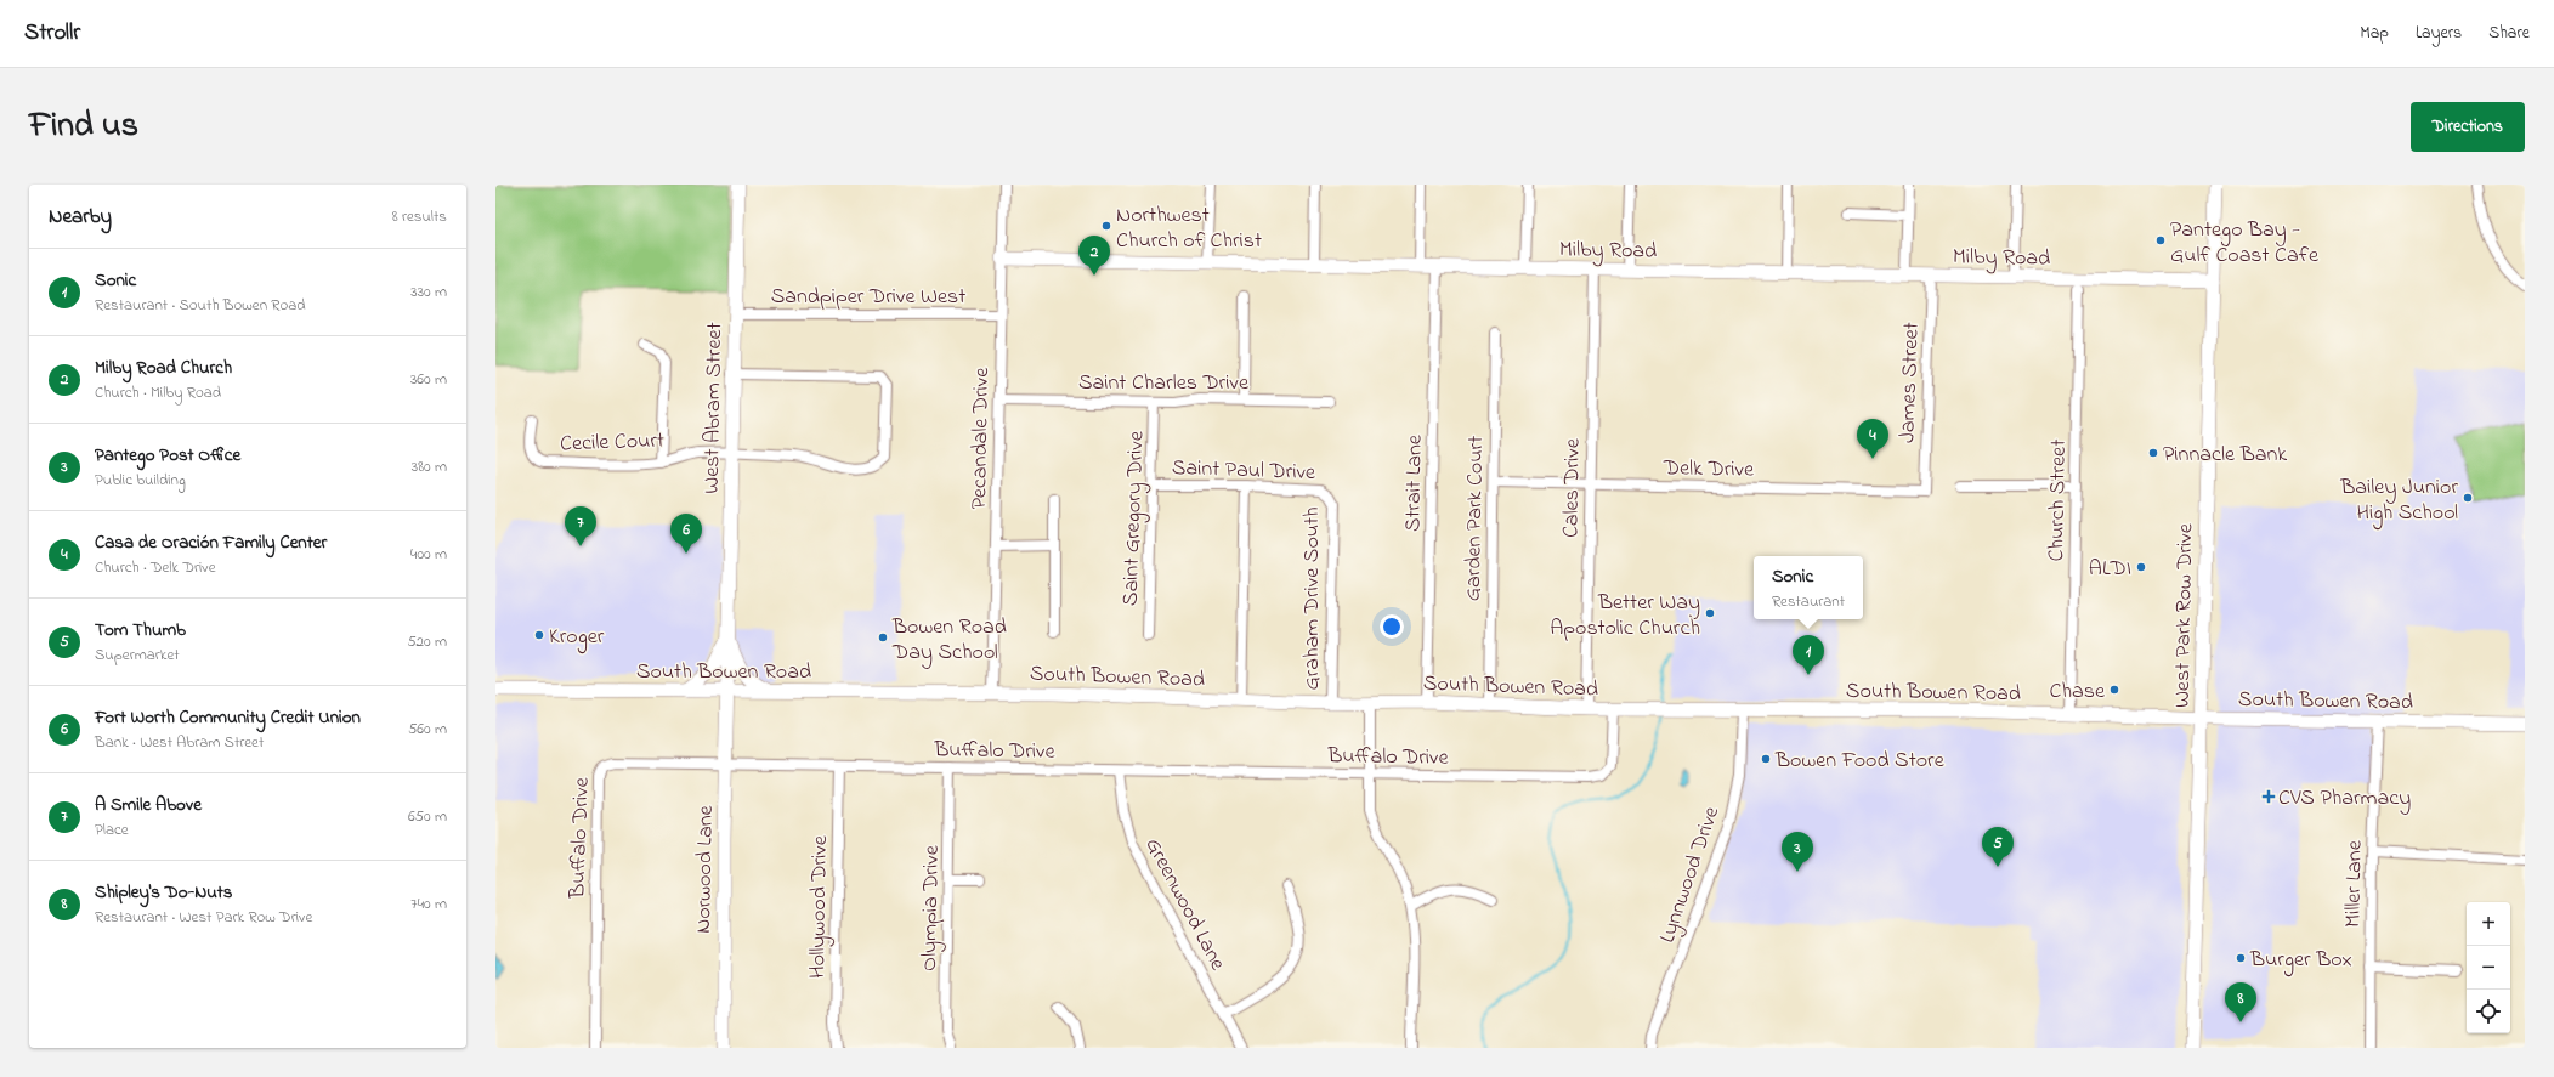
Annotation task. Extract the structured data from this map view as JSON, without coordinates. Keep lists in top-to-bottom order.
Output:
{
  "streets": {
    "main road": [
      "Milby Road",
      "West Abram Street",
      "West Park Row Drive",
      "South Bowen Road",
      "Norwood Lane"
    ],
    "street": [
      "Sandpiper Drive West",
      "Saint Charles Drive",
      "James Street",
      "Pecandale Drive",
      "Cecile Court",
      "Delk Drive",
      "Saint Paul Drive",
      "Strait Lane",
      "Cales Drive",
      "Church Street",
      "Saint Gregory Drive",
      "Garden Park Court",
      "Graham Drive South",
      "Buffalo Drive",
      "Lynnwood Drive",
      "Miller Lane",
      "Greenwood Lane",
      "Hollywood Drive",
      "Olympia Drive"
    ]
  },
  "crossings": [
    ["Milby Road", "James Street"],
    ["Milby Road", "Pecandale Drive"],
    ["Milby Road", "Strait Lane"],
    ["Milby Road", "Cales Drive"],
    ["Milby Road", "West Park Row Drive"],
    ["Sandpiper Drive West", "West Abram Street"],
    ["Sandpiper Drive West", "Pecandale Drive"],
    ["Saint Charles Drive", "Pecandale Drive"],
    ["Saint Charles Drive", "Saint Gregory Drive"],
    ["James Street", "Delk Drive"],
    ["West Abram Street", "Cecile Court"],
    ["West Abram Street", "South Bowen Road"],
    ["West Abram Street", "Norwood Lane"],
    ["Pecandale Drive", "South Bowen Road"],
    ["Delk Drive", "Cales Drive"],
    ["Delk Drive", "Garden Park Court"],
    ["Saint Paul Drive", "Saint Gregory Drive"],
    ["Saint Paul Drive", "Graham Drive South"],
    ["Strait Lane", "South Bowen Road"],
    ["Cales Drive", "South Bowen Road"],
    ["Church Street", "South Bowen Road"],
    ["Garden Park Court", "South Bowen Road"],
    ["Graham Drive South", "South Bowen Road"],
    ["West Park Row Drive", "South Bowen Road"],
    ["South Bowen Road", "Buffalo Drive"],
    ["South Bowen Road", "Norwood Lane"],
    ["South Bowen Road", "Lynnwood Drive"],
    ["South Bowen Road", "Miller Lane"],
    ["Buffalo Drive", "Norwood Lane"],
    ["Buffalo Drive", "Greenwood Lane"],
    ["Buffalo Drive", "Hollywood Drive"],
    ["Buffalo Drive", "Olympia Drive"]
  ],
  "places": {
    "other": [
      "Northwest Church of Christ",
      "Pantego Bay - Gulf Coast Cafe",
      "Pinnacle Bank",
      "Bailey Junior High School",
      "ALDI",
      "Better Way Apostolic Church",
      "Kroger",
      "Bowen Road Day School",
      "Chase",
      "Bowen Food Store",
      "Burger Box"
    ],
    "health": ["CVS Pharmacy"]
  },
  "page": {
    "header": "Strollr",
    "nav": ["Map", "Layers", "Share"],
    "title": "Find us",
    "buttons": "Directions",
    "heading": ["Nearby", "8 results"],
    "pins": [
      "2",
      "4",
      "7",
      "6",
      "1",
      "5",
      "3",
      "8"
    ],
    "list": [
      {
        "mark": "1",
        "name": "Sonic",
        "note": "Restaurant · South Bowen Road",
        "value": "330 m"
      },
      {
        "mark": "2",
        "name": "Milby Road Church",
        "note": "Church · Milby Road",
        "value": "360 m"
      },
      {
        "mark": "3",
        "name": "Pantego Post Office",
        "note": "Public building",
        "value": "380 m"
      },
      {
        "mark": "4",
        "name": "Casa de Oración Family Center",
        "note": "Church · Delk Drive",
        "value": "400 m"
      },
      {
        "mark": "5",
        "name": "Tom Thumb",
        "note": "Supermarket",
        "value": "520 m"
      },
      {
        "mark": "6",
        "name": "Fort Worth Community Credit Union",
        "note": "Bank · West Abram Street",
        "value": "560 m"
      },
      {
        "mark": "7",
        "name": "A Smile Above",
        "note": "Place",
        "value": "650 m"
      },
      {
        "mark": "8",
        "name": "Shipley's Do-Nuts",
        "note": "Restaurant · West Park Row Drive",
        "value": "740 m"
      }
    ],
    "popup": ["Sonic", "Restaurant"],
    "map_buttons": ["+", "−"]
  }
}
